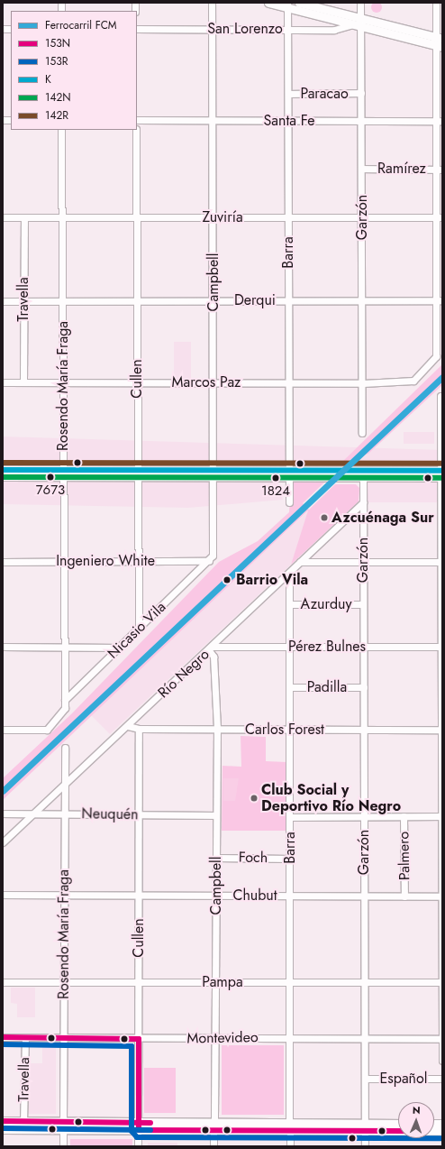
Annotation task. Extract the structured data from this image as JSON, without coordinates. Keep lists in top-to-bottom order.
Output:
{
  "streets": {
    "street": [
      "San Lorenzo",
      "Paracao",
      "Santa Fe",
      "Ramírez",
      "Zuviría",
      "Garzón",
      "Barra",
      "Campbell",
      "Travella",
      "Derqui",
      "Cullen",
      "Marcos Paz",
      "Rosendo María Fraga",
      "Ingeniero White",
      "Azurduy",
      "Nicasio Vila",
      "Pérez Bulnes",
      "Río Negro",
      "Padilla",
      "Carlos Forest",
      "Neuquén",
      "Palmero",
      "Foch",
      "Chubut",
      "Pampa",
      "Montevideo",
      "Español"
    ]
  },
  "crossings": [
    ["San Lorenzo", "Garzón"],
    ["San Lorenzo", "Barra"],
    ["San Lorenzo", "Campbell"],
    ["Paracao", "Garzón"],
    ["Paracao", "Barra"],
    ["Santa Fe", "Garzón"],
    ["Santa Fe", "Barra"],
    ["Santa Fe", "Campbell"],
    ["Ramírez", "Garzón"],
    ["Zuviría", "Garzón"],
    ["Zuviría", "Barra"],
    ["Zuviría", "Campbell"],
    ["Zuviría", "Travella"],
    ["Zuviría", "Cullen"],
    ["Zuviría", "Rosendo María Fraga"],
    ["Garzón", "Derqui"],
    ["Garzón", "Marcos Paz"],
    ["Garzón", "Azurduy"],
    ["Garzón", "Pérez Bulnes"],
    ["Garzón", "Río Negro"],
    ["Garzón", "Padilla"],
    ["Garzón", "Carlos Forest"],
    ["Garzón", "Chubut"],
    ["Garzón", "Pampa"],
    ["Garzón", "Montevideo"],
    ["Garzón", "Español"],
    ["Barra", "Derqui"],
    ["Barra", "Marcos Paz"],
    ["Barra", "Azurduy"],
    ["Barra", "Pérez Bulnes"],
    ["Barra", "Río Negro"],
    ["Barra", "Padilla"],
    ["Barra", "Carlos Forest"],
    ["Barra", "Foch"],
    ["Barra", "Chubut"],
    ["Barra", "Pampa"],
    ["Barra", "Montevideo"],
    ["Campbell", "Derqui"],
    ["Campbell", "Marcos Paz"],
    ["Campbell", "Ingeniero White"],
    ["Campbell", "Nicasio Vila"],
    ["Campbell", "Pérez Bulnes"],
    ["Campbell", "Río Negro"],
    ["Campbell", "Carlos Forest"],
    ["Campbell", "Neuquén"],
    ["Campbell", "Foch"],
    ["Campbell", "Chubut"],
    ["Campbell", "Pampa"],
    ["Campbell", "Montevideo"],
    ["Travella", "Derqui"],
    ["Travella", "Marcos Paz"],
    ["Travella", "Montevideo"],
    ["Derqui", "Cullen"],
    ["Derqui", "Marcos Paz"],
    ["Derqui", "Rosendo María Fraga"],
    ["Cullen", "Marcos Paz"],
    ["Cullen", "Ingeniero White"],
    ["Cullen", "Nicasio Vila"],
    ["Cullen", "Carlos Forest"],
    ["Cullen", "Neuquén"],
    ["Cullen", "Chubut"],
    ["Cullen", "Pampa"],
    ["Cullen", "Montevideo"],
    ["Marcos Paz", "Rosendo María Fraga"],
    ["Rosendo María Fraga", "Ingeniero White"],
    ["Rosendo María Fraga", "Nicasio Vila"],
    ["Rosendo María Fraga", "Río Negro"],
    ["Rosendo María Fraga", "Neuquén"],
    ["Rosendo María Fraga", "Chubut"],
    ["Rosendo María Fraga", "Pampa"],
    ["Rosendo María Fraga", "Montevideo"],
    ["Ingeniero White", "Nicasio Vila"],
    ["Pérez Bulnes", "Río Negro"],
    ["Río Negro", "Carlos Forest"],
    ["Río Negro", "Neuquén"],
    ["Palmero", "Chubut"]
  ],
  "places": [
    "7673",
    "1824",
    "Azcuénaga Sur",
    "Barrio Vila",
    "Club Social y Deportivo Río Negro"
  ],
  "lines": [
    "rail line FCM",
    "transit line 142R",
    "transit line K",
    "transit line 142N",
    "transit line 153N",
    "transit line 153R"
  ],
  "legend": [
    "Ferrocarril FCM",
    "153N",
    "153R",
    "K",
    "142N",
    "142R"
  ],
  "north": "top"
}
